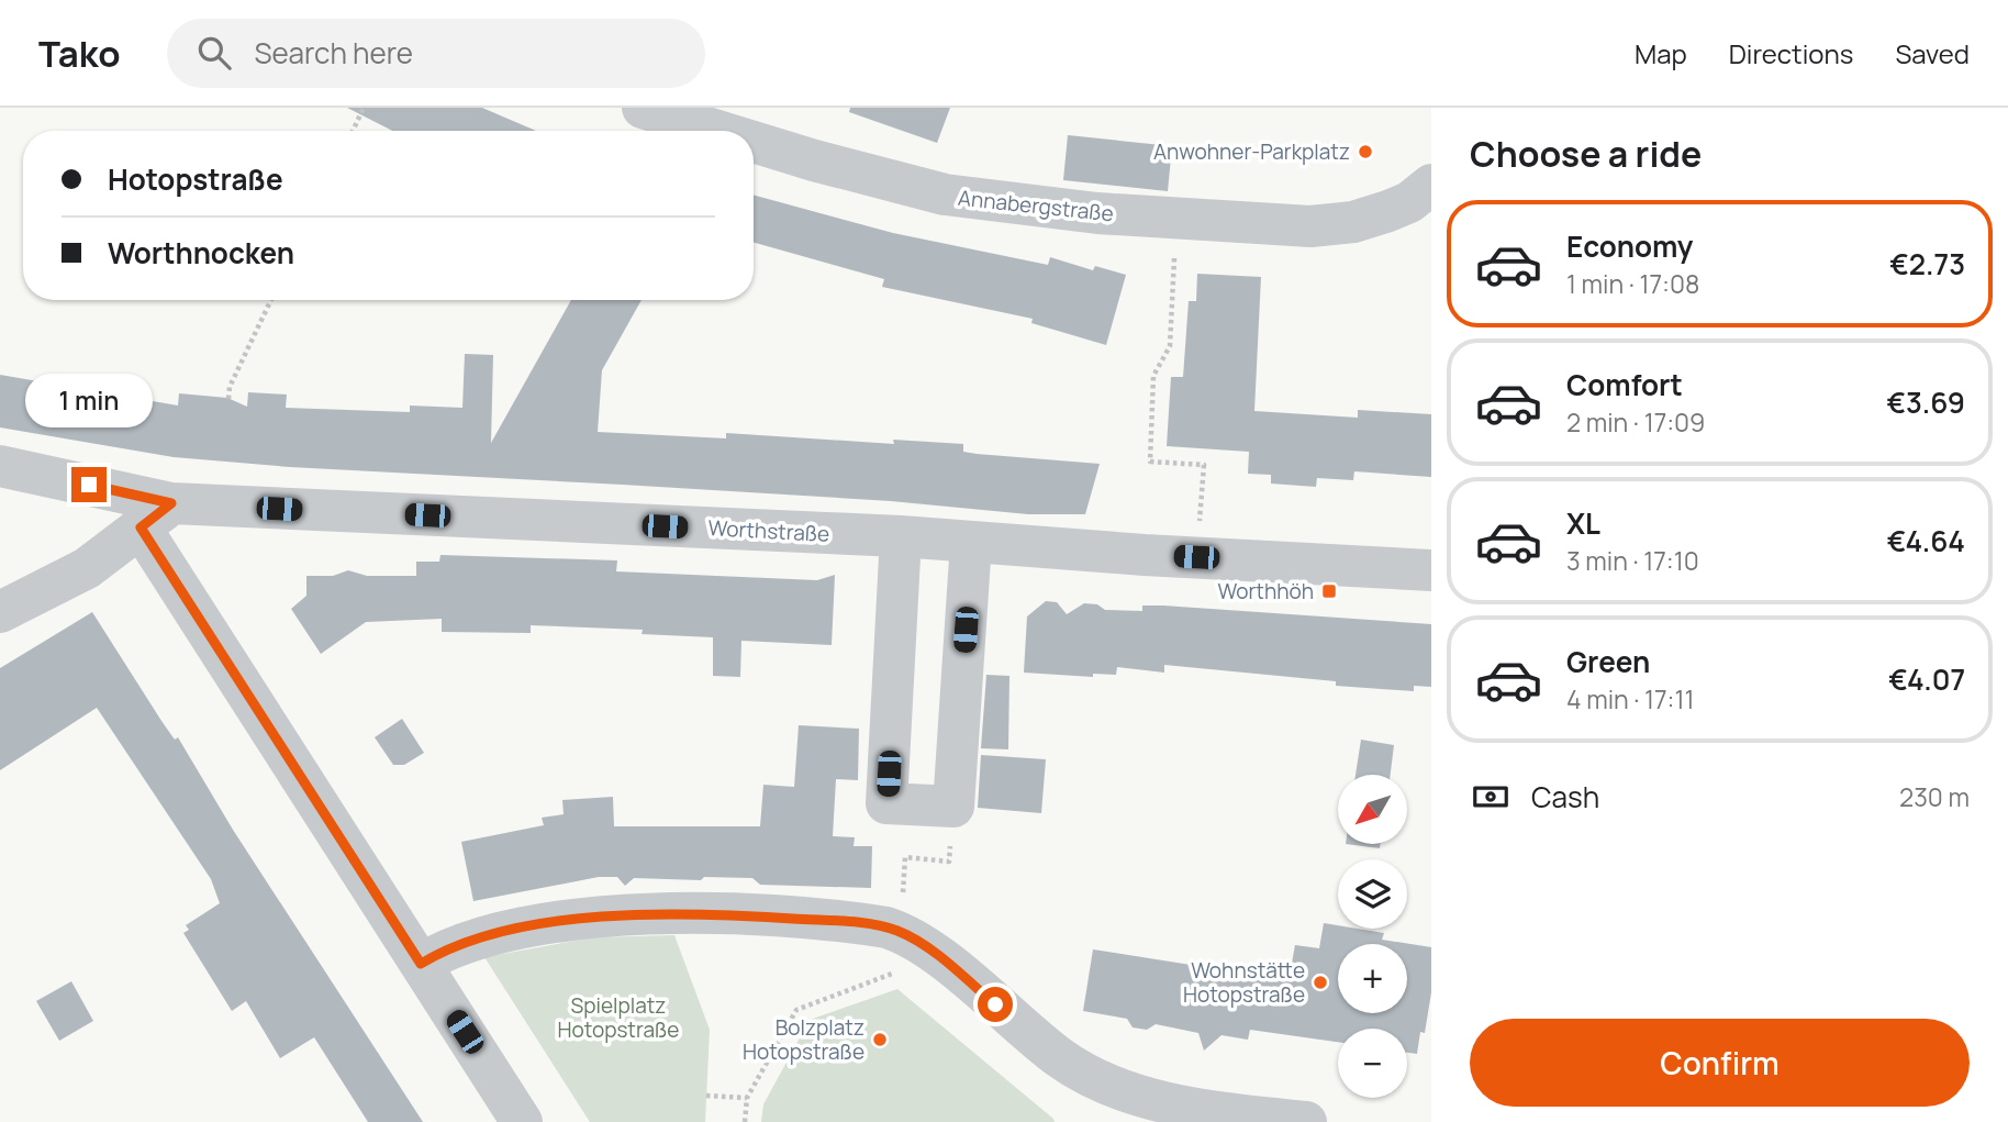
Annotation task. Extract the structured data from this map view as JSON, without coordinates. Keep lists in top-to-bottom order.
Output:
{
  "streets": {
    "street": ["Annabergstraße", "Worthstraße"]
  },
  "parks": ["Spielplatz Hotopstraße"],
  "places": {
    "other": ["Anwohner-Parkplatz", "Wohnstätte Hotopstraße", "Bolzplatz Hotopstraße"],
    "transit": ["Worthhöh"]
  },
  "north": "bottom left",
  "page": {
    "header": "Tako",
    "search": "Search here",
    "nav": ["Map", "Directions", "Saved"],
    "heading": "Choose a ride",
    "banner": ["Hotopstraße", "Worthnocken"],
    "list": [
      {
        "name": "Economy",
        "note": "1 min · 17:08",
        "value": "€2.73"
      },
      {
        "name": "Comfort",
        "note": "2 min · 17:09",
        "value": "€3.69"
      },
      {
        "name": "XL",
        "note": "3 min · 17:10",
        "value": "€4.64"
      },
      {
        "name": "Green",
        "note": "4 min · 17:11",
        "value": "€4.07"
      }
    ],
    "bubble": "1 min",
    "pay": ["Cash", "230 m"],
    "map_buttons": ["+", "−"],
    "buttons": "Confirm"
  }
}
